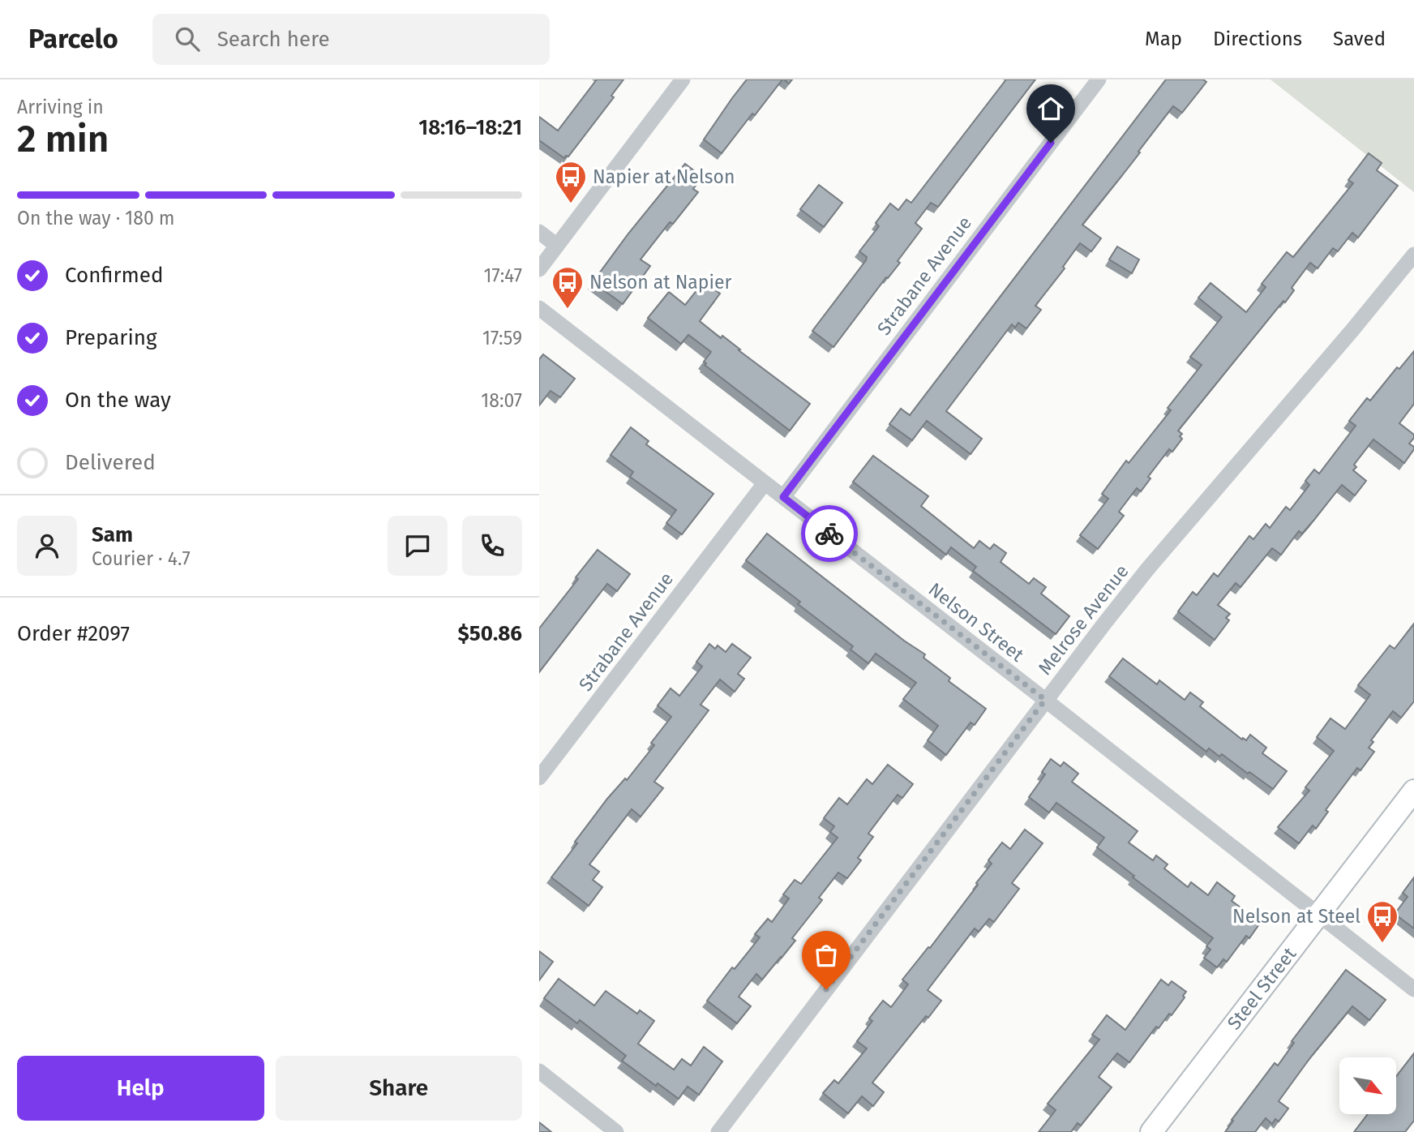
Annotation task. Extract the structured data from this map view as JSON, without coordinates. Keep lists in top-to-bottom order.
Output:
{
  "streets": {
    "street": [
      "Strabane Avenue",
      "Melrose Avenue",
      "Nelson Street",
      "Steel Street"
    ]
  },
  "crossings": [
    ["Strabane Avenue", "Nelson Street"],
    ["Melrose Avenue", "Nelson Street"],
    ["Nelson Street", "Steel Street"]
  ],
  "places": {
    "bus stop": ["Napier at Nelson", "Nelson at Napier", "Nelson at Steel"]
  },
  "north": "bottom right",
  "page": {
    "header": "Parcelo",
    "search": "Search here",
    "nav": ["Map", "Directions", "Saved"],
    "heading": ["2 min", "Arriving in", "18:16–18:21"],
    "panel": [
      "Sam",
      "Courier · 4.7",
      "Order #2097",
      "$50.86"
    ],
    "bar": "On the way · 180 m",
    "list": [
      ["Confirmed", "17:47"],
      ["Preparing", "17:59"],
      ["On the way", "18:07"],
      "Delivered"
    ],
    "buttons": ["Help", "Share"]
  }
}
